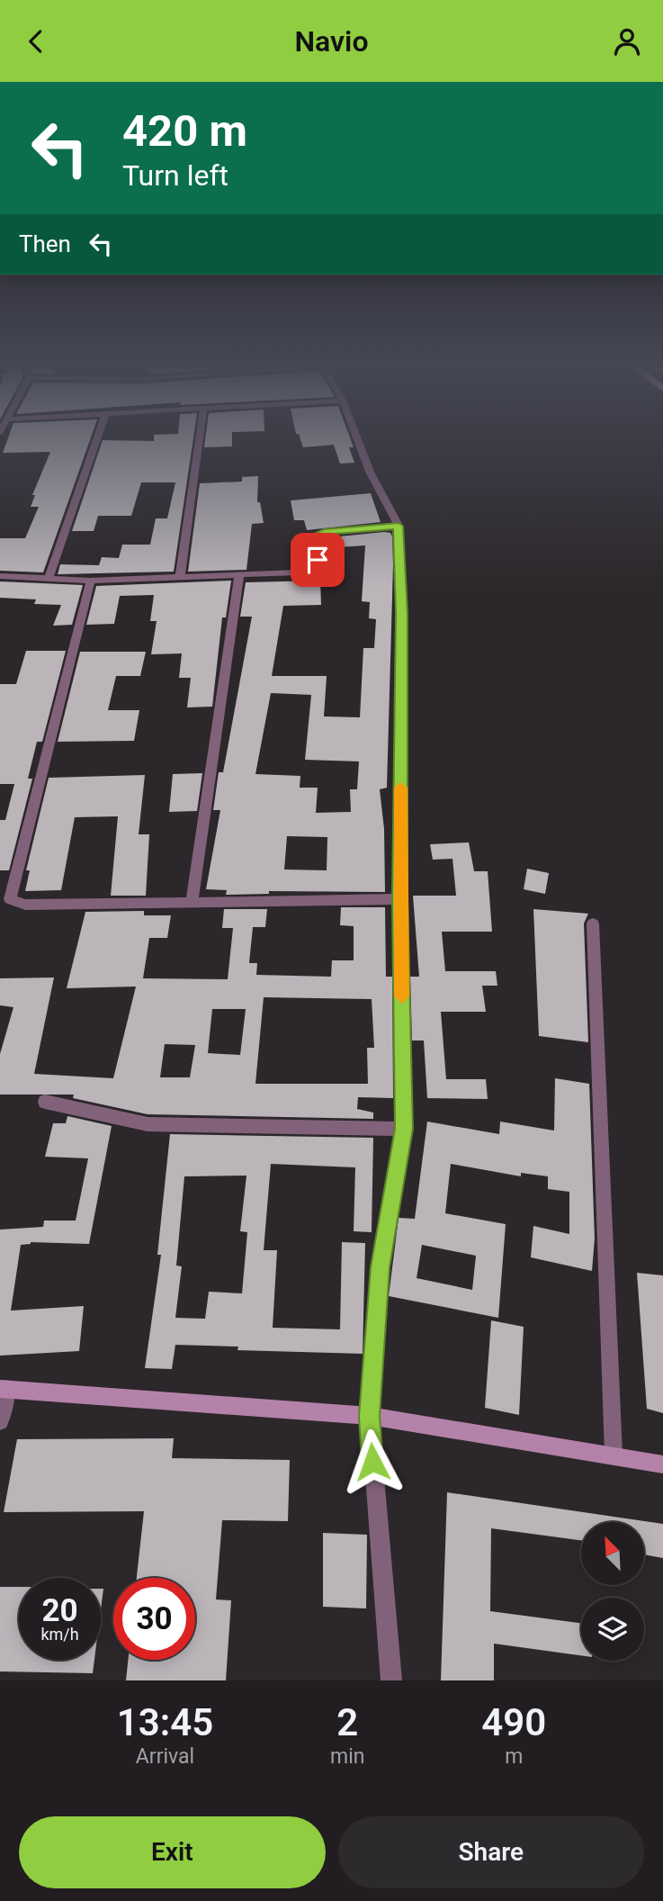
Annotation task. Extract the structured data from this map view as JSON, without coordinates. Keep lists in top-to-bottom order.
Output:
{
  "north": "top left",
  "page": {
    "header": "Navio",
    "turn": ["420 m", "Turn left"],
    "then": "Then",
    "speed": "20 km/h",
    "limit": "30",
    "eta": [
      "13:45",
      "Arrival",
      "2",
      "min",
      "490",
      "m"
    ],
    "buttons": ["Exit", "Share"]
  }
}
